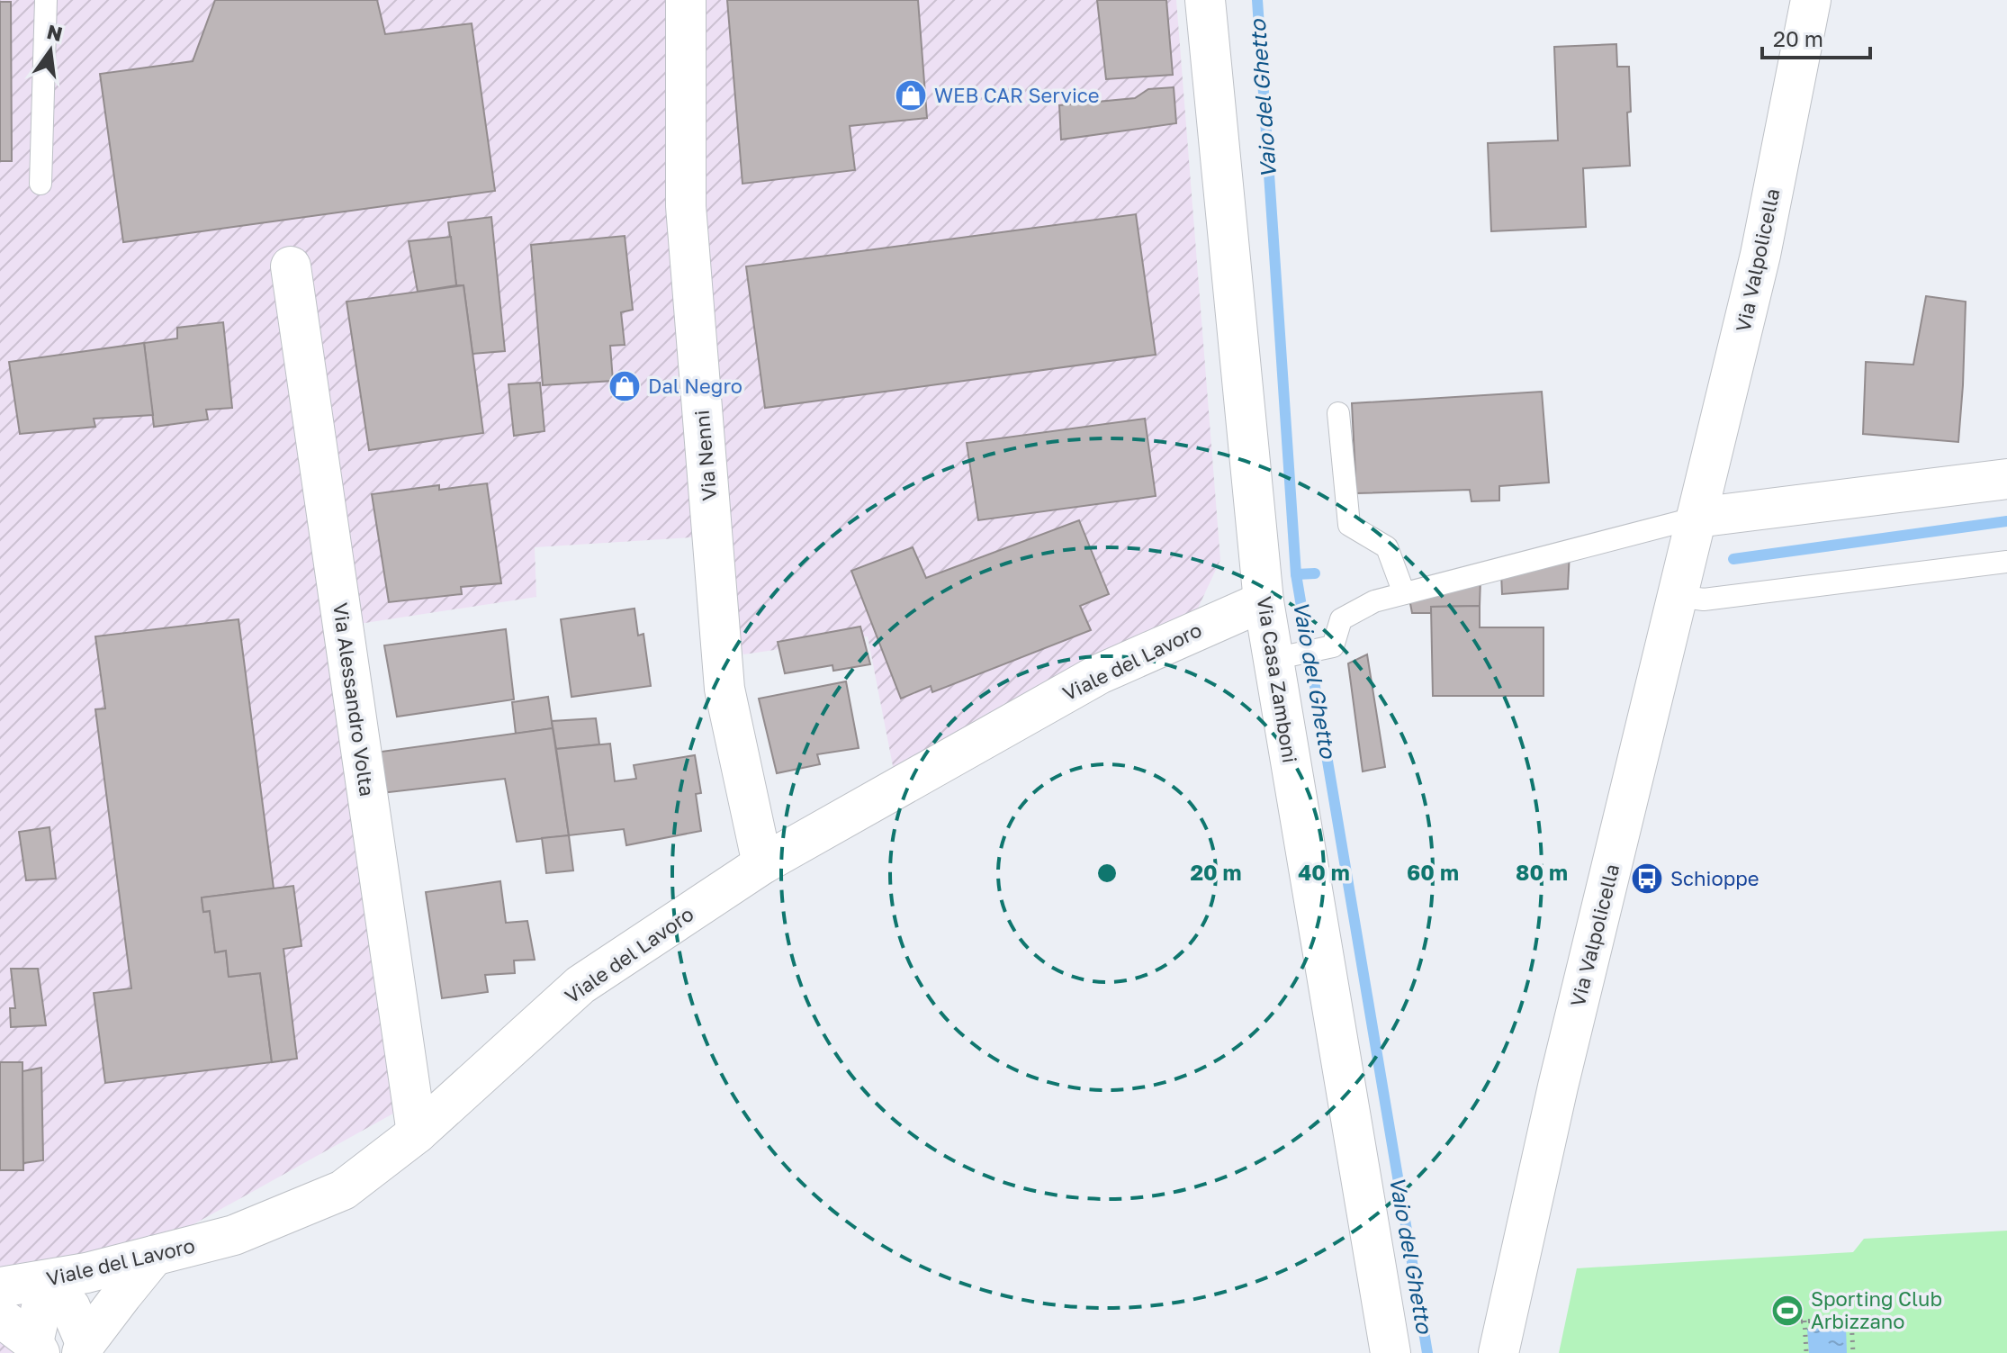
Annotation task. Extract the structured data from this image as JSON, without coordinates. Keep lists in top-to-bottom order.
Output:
{
  "streets": {
    "street": [
      "Via Valpolicella",
      "Via Nenni",
      "Viale del Lavoro",
      "Via Casa Zamboni",
      "Via Alessandro Volta"
    ]
  },
  "crossings": [
    ["Via Nenni", "Viale del Lavoro"],
    ["Viale del Lavoro", "Via Casa Zamboni"],
    ["Viale del Lavoro", "Via Alessandro Volta"]
  ],
  "water": ["Vaio del Ghetto"],
  "places": {
    "shop": ["WEB CAR Service", "Dal Negro"],
    "bus stop": ["Schioppe"],
    "sports": ["Sporting Club Arbizzano"]
  },
  "scale_bar": "20 m",
  "north": "top",
  "rings": [
    "20 m",
    "40 m",
    "60 m",
    "80 m"
  ]
}
